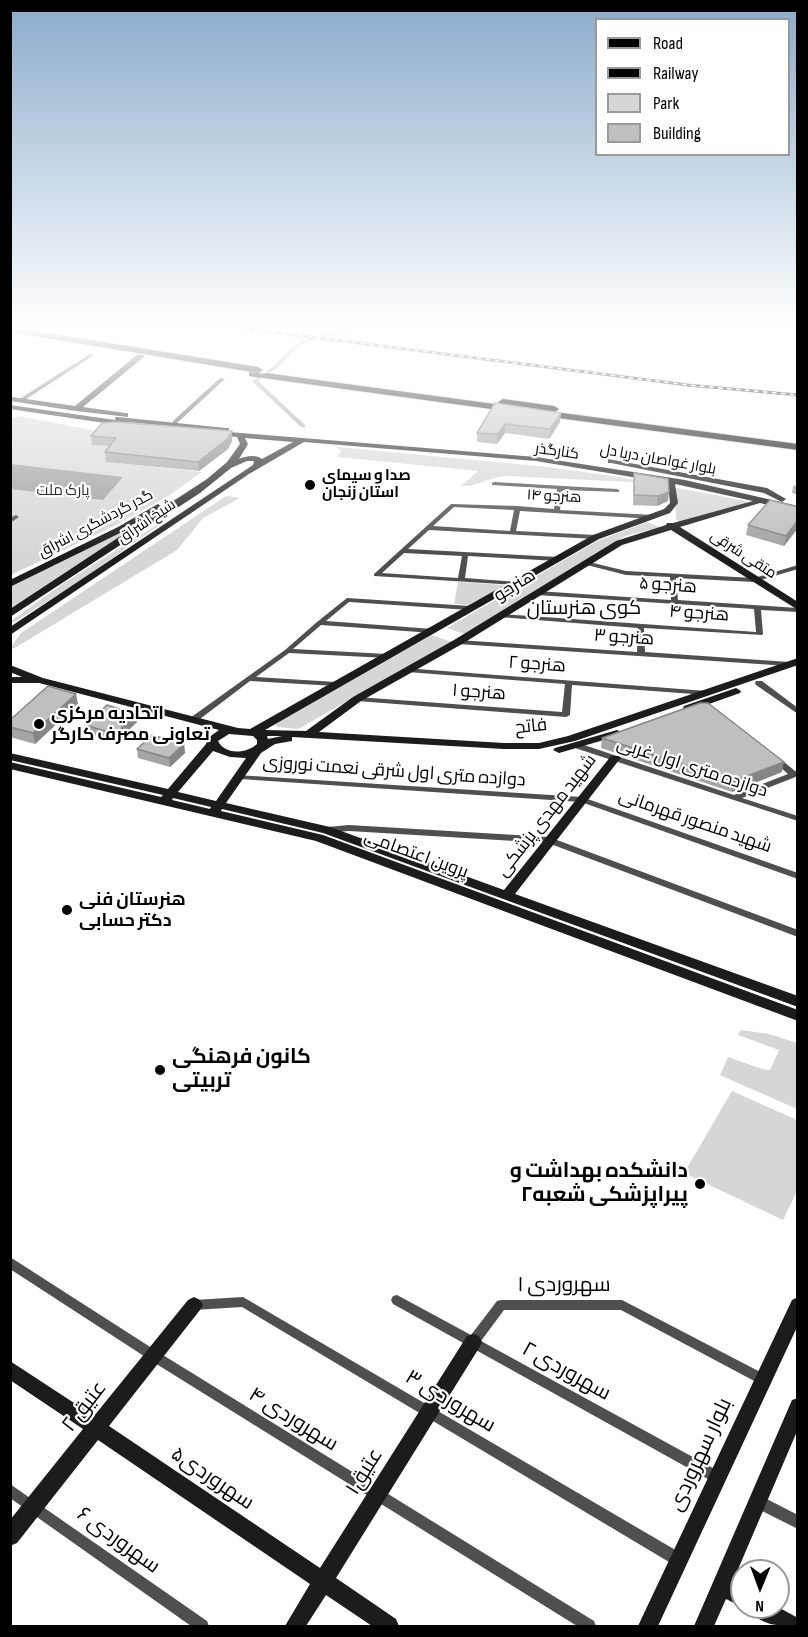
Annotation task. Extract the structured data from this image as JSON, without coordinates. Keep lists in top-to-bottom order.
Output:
{
  "streets": {
    "main road": [
      "کنارگذر",
      "بلوار غواصان دریا دل",
      "شیخ اشراق",
      "گدر گردشگری اشراق",
      "متقی شرقی",
      "هنرجو",
      "فاتح",
      "شهید مهدی پزشکی",
      "پروین اعتصامی",
      "عتیق ۲",
      "بلوار سهروردی",
      "عتیق۱",
      "سهروردی۵"
    ],
    "street": [
      "هنرجو ۱۴",
      "هنرجو ۵",
      "هنرجو ۴",
      "هنرجو ۳",
      "هنرجو ۲",
      "هنرجو ۱",
      "دوازده متری اول غربی",
      "دوازده متری اول شرقی نعمت نوروزی",
      "شهید منصور قهرمانی",
      "سهروردی ۱",
      "سهروردی ۲",
      "سهروردی ۳",
      "سهروردی ۴",
      "سهروردی ۶"
    ]
  },
  "crossings": [
    ["کنارگذر", "بلوار غواصان دریا دل"],
    ["کنارگذر", "هنرجو"],
    ["بلوار غواصان دریا دل", "شیخ اشراق"],
    ["هنرجو ۱۴", "متقی شرقی"],
    ["هنرجو ۱۴", "هنرجو"],
    ["شیخ اشراق", "گدر گردشگری اشراق"],
    ["متقی شرقی", "هنرجو"],
    ["متقی شرقی", "هنرجو ۵"],
    ["هنرجو", "هنرجو ۵"],
    ["هنرجو", "هنرجو ۴"],
    ["هنرجو", "هنرجو ۳"],
    ["هنرجو", "هنرجو ۲"],
    ["هنرجو", "هنرجو ۱"],
    ["هنرجو", "فاتح"],
    ["هنرجو ۵", "هنرجو ۴"],
    ["هنرجو ۳", "فاتح"],
    ["هنرجو ۲", "هنرجو ۱"],
    ["هنرجو ۲", "فاتح"],
    ["فاتح", "دوازده متری اول غربی"],
    ["دوازده متری اول غربی", "شهید مهدی پزشکی"],
    ["دوازده متری اول شرقی نعمت نوروزی", "شهید مهدی پزشکی"],
    ["دوازده متری اول شرقی نعمت نوروزی", "شهید منصور قهرمانی"],
    ["شهید مهدی پزشکی", "شهید منصور قهرمانی"],
    ["شهید مهدی پزشکی", "پروین اعتصامی"],
    ["سهروردی ۱", "سهروردی ۲"],
    ["سهروردی ۱", "بلوار سهروردی"],
    ["سهروردی ۱", "عتیق۱"],
    ["سهروردی ۲", "بلوار سهروردی"],
    ["سهروردی ۲", "عتیق۱"],
    ["سهروردی ۳", "عتیق ۲"],
    ["سهروردی ۳", "بلوار سهروردی"],
    ["سهروردی ۳", "عتیق۱"],
    ["عتیق ۲", "سهروردی ۴"],
    ["عتیق ۲", "سهروردی۵"],
    ["عتیق ۲", "سهروردی ۶"],
    ["سهروردی ۴", "عتیق۱"],
    ["عتیق۱", "سهروردی۵"]
  ],
  "districts": ["کوی هنرستان"],
  "parks": ["پارک ملت"],
  "places": [
    "صدا و سیمای استان زنجان",
    "اتحادیه مرکزی تعاونی مصرف کارگر",
    "هنرستان فنی دکتر حسابی",
    "کانون فرهنگی تربیتی",
    "دانشکده بهداشت و پیراپزشکى شعبه۲"
  ],
  "legend": [
    "Road",
    "Railway",
    "Park",
    "Building"
  ],
  "north": "bottom"
}
